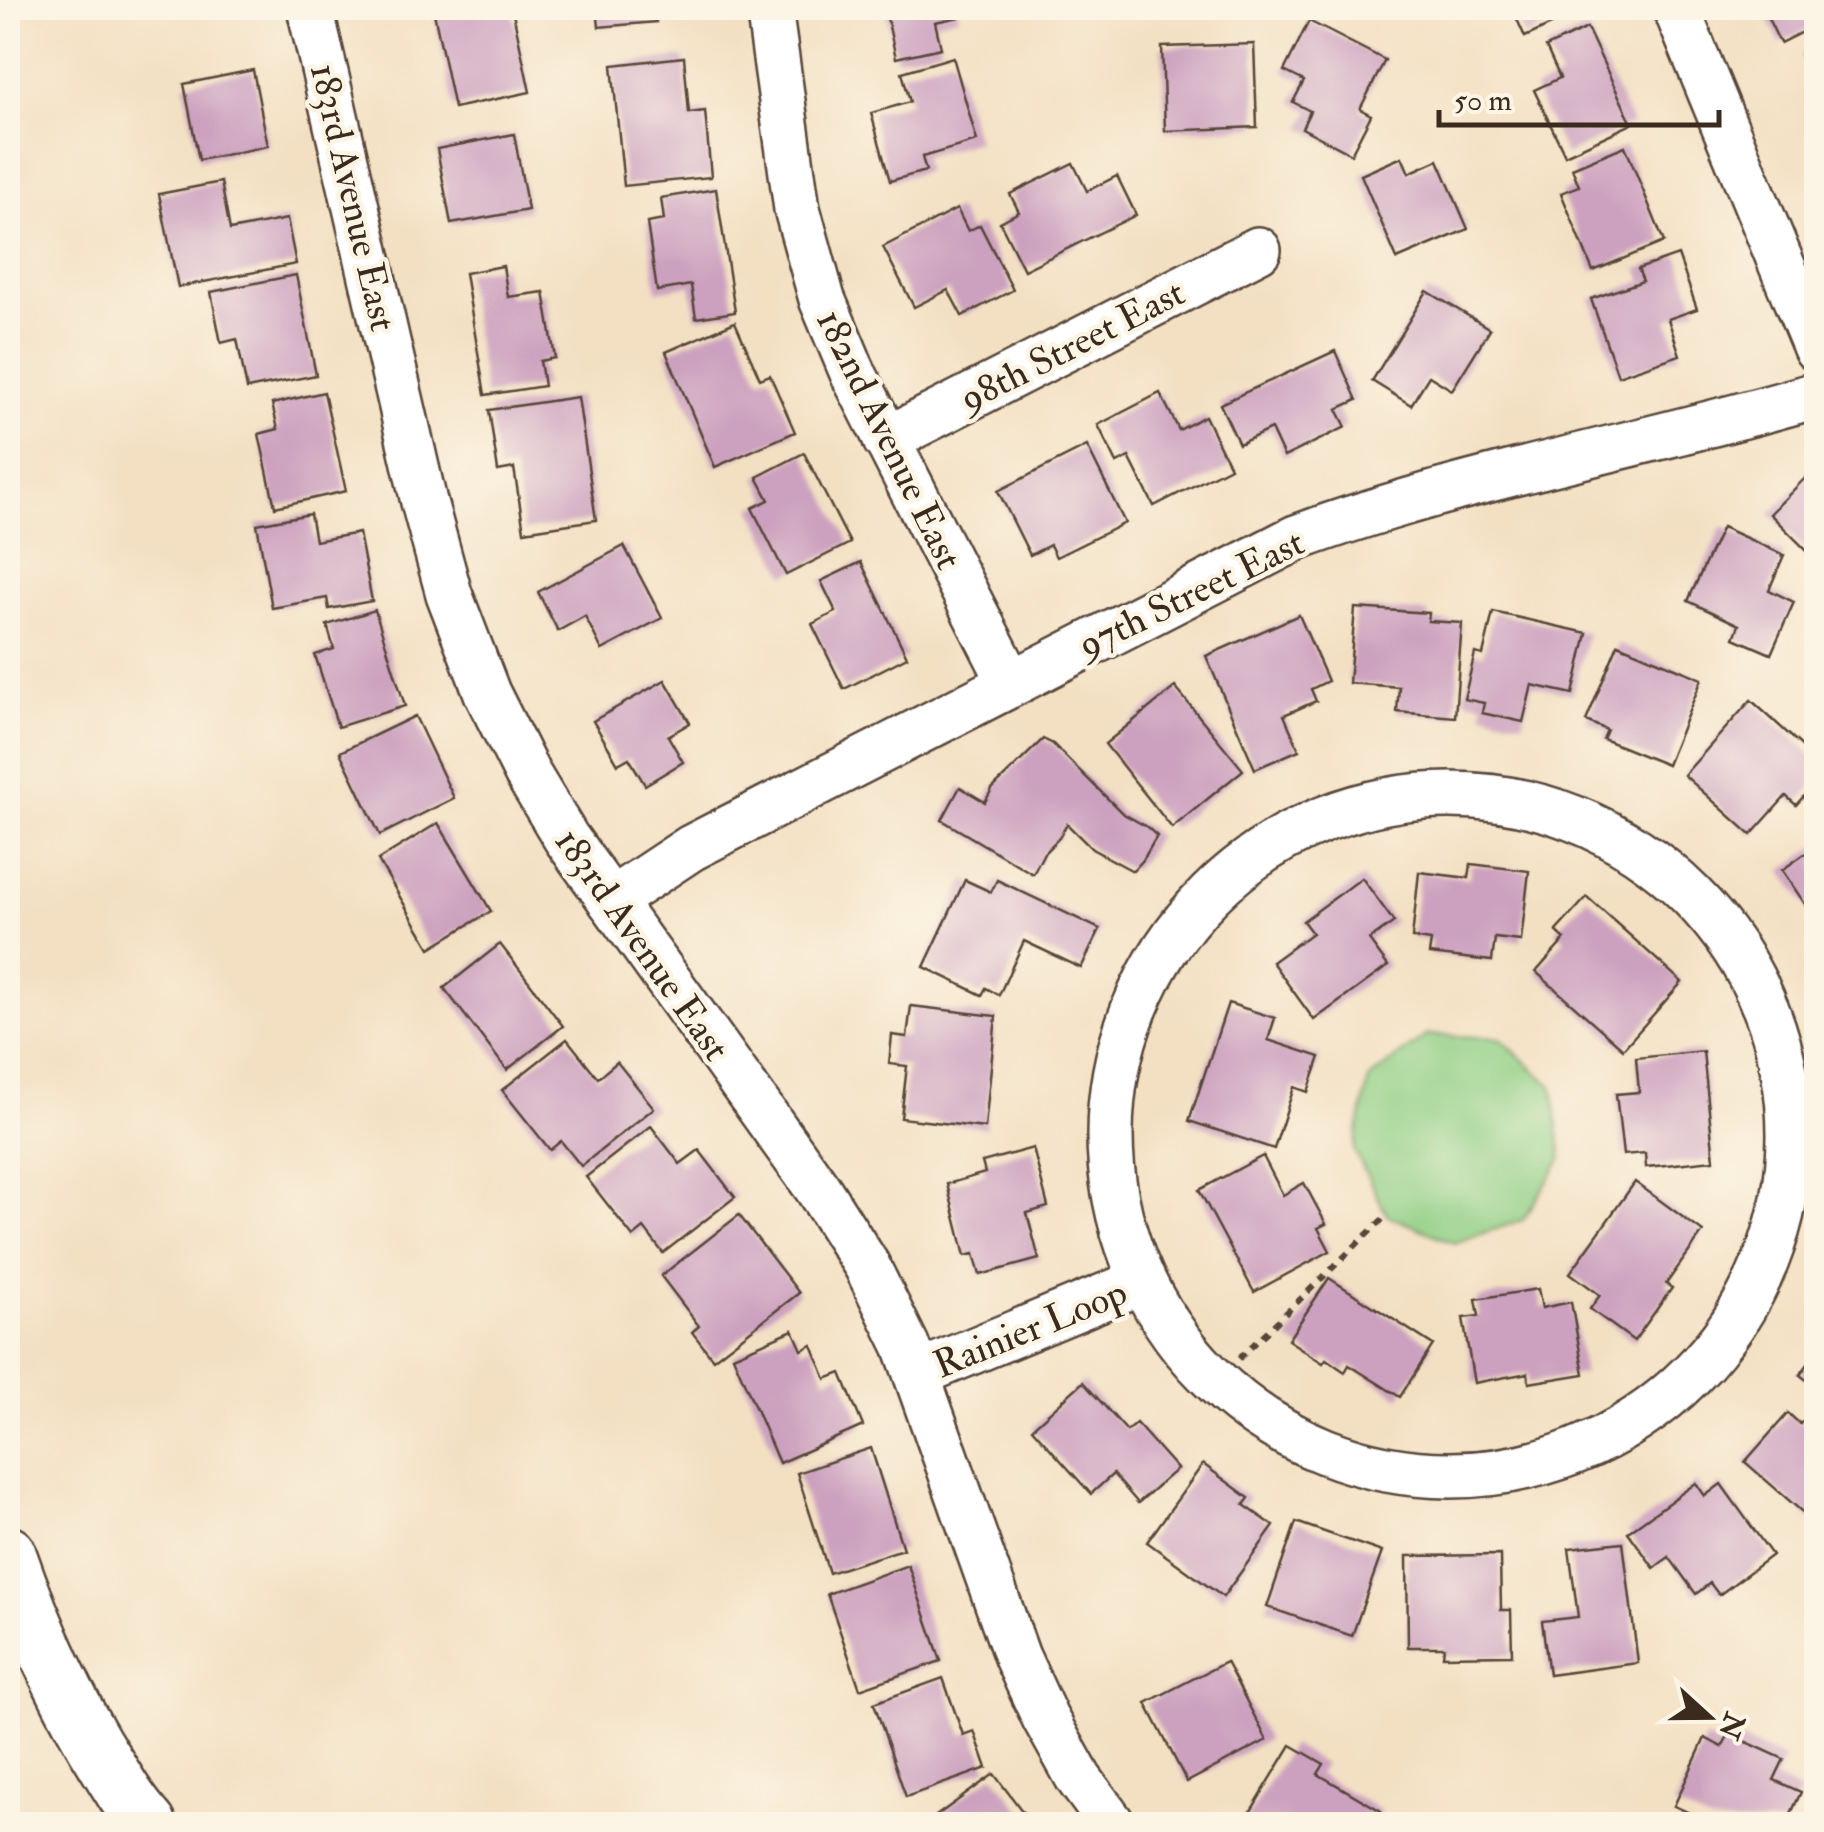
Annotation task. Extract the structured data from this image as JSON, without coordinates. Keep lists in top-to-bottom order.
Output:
{
  "streets": {
    "street": [
      "183rd Avenue East",
      "98th Street East",
      "182nd Avenue East",
      "97th Street East",
      "Rainier Loop"
    ]
  },
  "crossings": [
    ["183rd Avenue East", "97th Street East"],
    ["183rd Avenue East", "Rainier Loop"],
    ["98th Street East", "182nd Avenue East"],
    ["182nd Avenue East", "97th Street East"]
  ],
  "scale_bar": "50 m",
  "north": "right"
}
